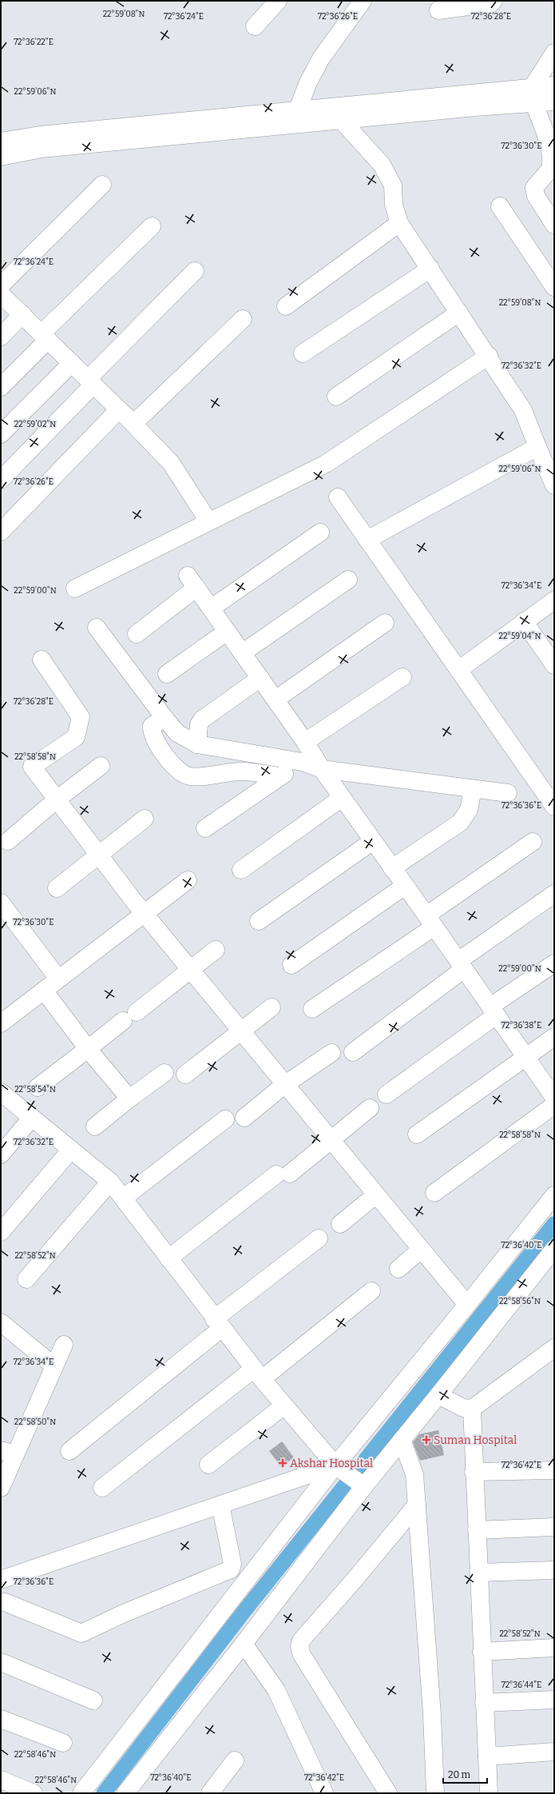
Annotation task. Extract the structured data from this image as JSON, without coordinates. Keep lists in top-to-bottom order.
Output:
{
  "places": {
    "health": ["Suman Hospital", "Akshar Hospital"]
  },
  "scale_bar": "20 m",
  "coordinates": [
    "22°59'08\"N",
    "72°36'24\"E",
    "72°36'26\"E",
    "72°36'28\"E",
    "72°36'22\"E",
    "22°59'06\"N",
    "72°36'30\"E",
    "72°36'32\"E",
    "22°59'02\"N",
    "72°36'34\"E",
    "22°59'00\"N",
    "22°59'04\"N",
    "22°58'58\"N",
    "72°36'36\"E",
    "72°36'38\"E",
    "22°58'54\"N",
    "72°36'40\"E",
    "22°58'52\"N",
    "22°58'56\"N",
    "22°58'50\"N",
    "72°36'42\"E",
    "72°36'44\"E",
    "22°58'46\"N"
  ]
}
